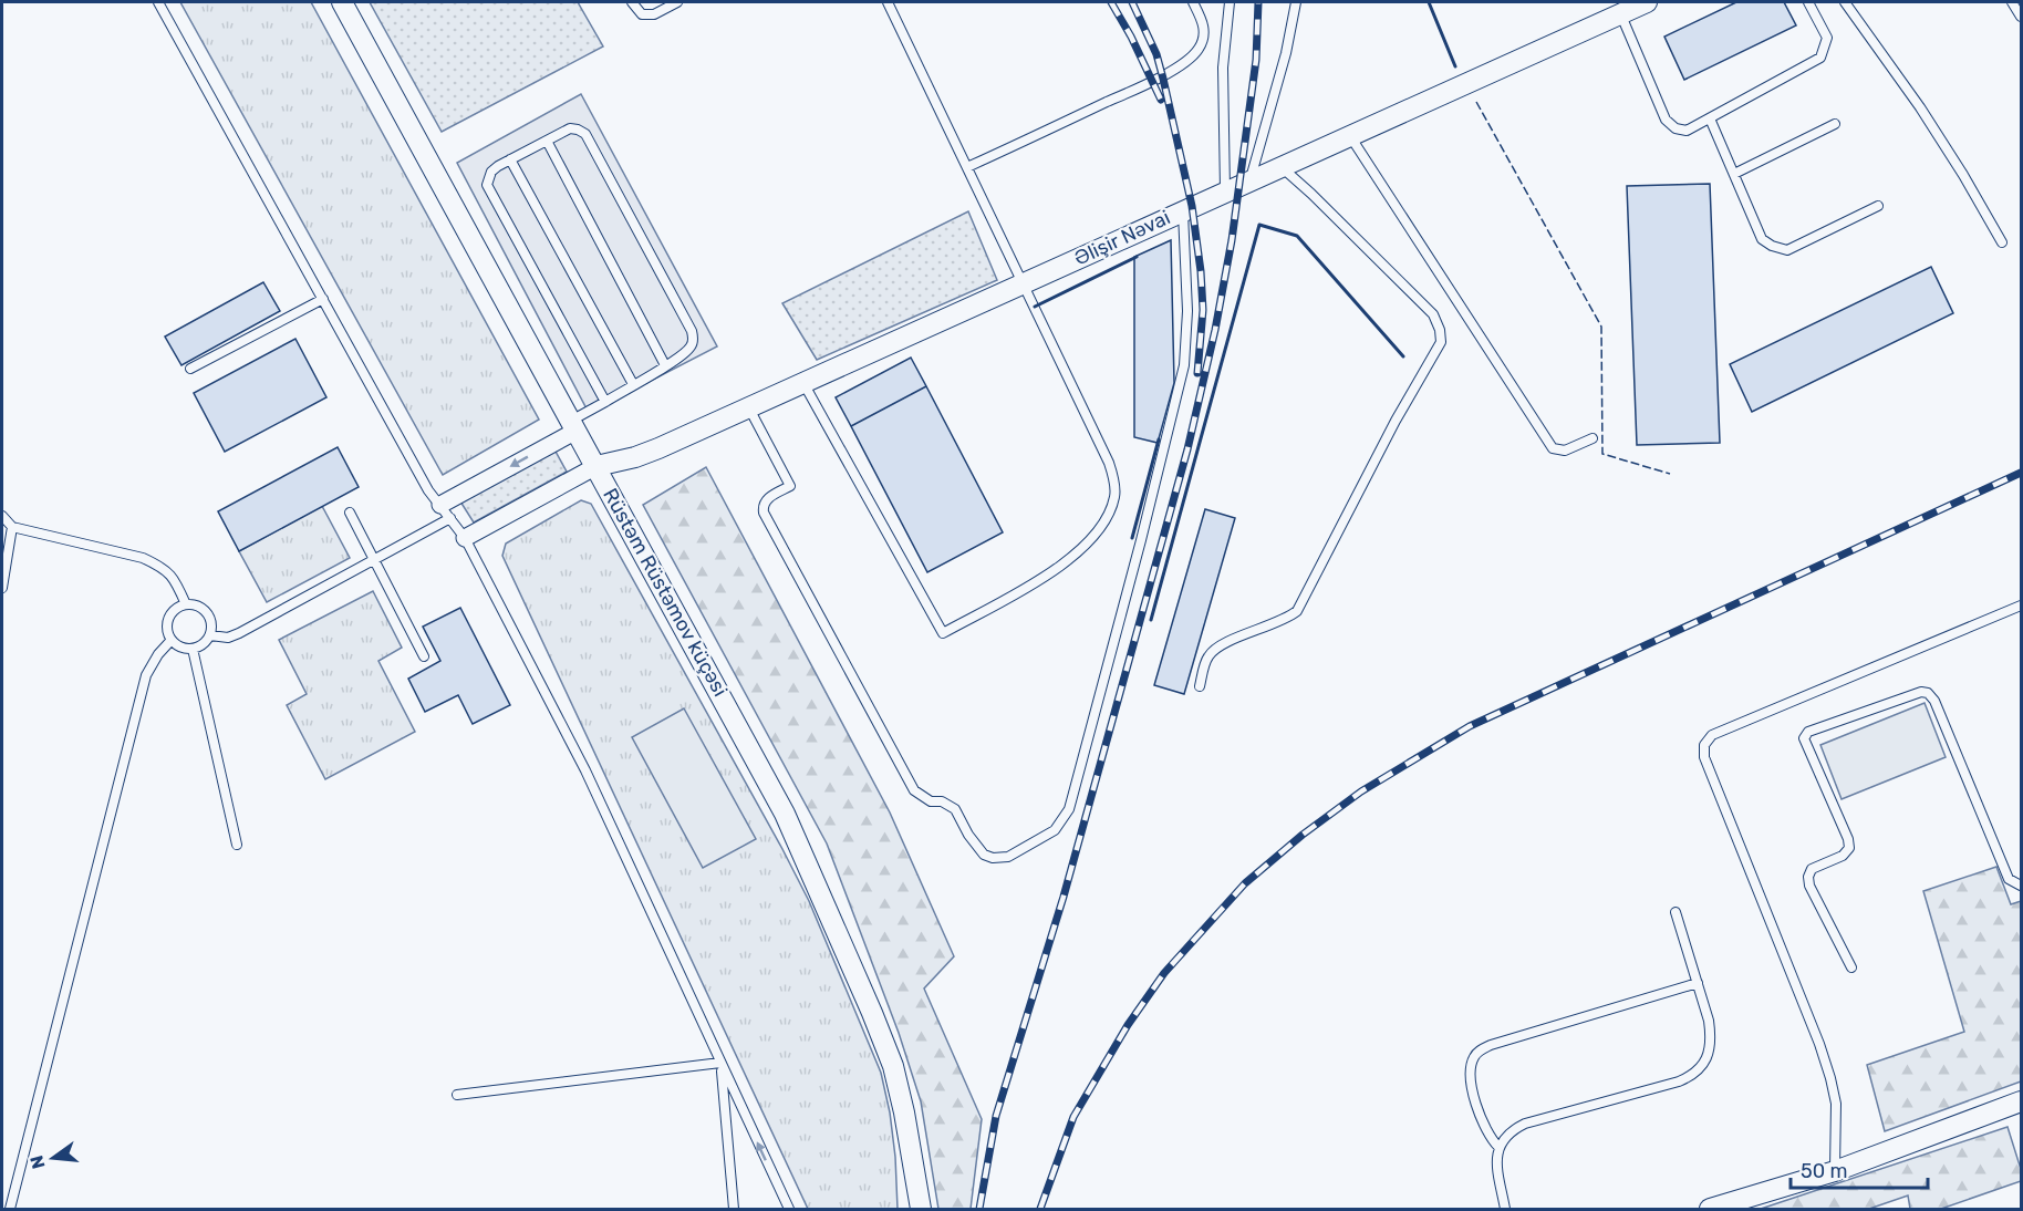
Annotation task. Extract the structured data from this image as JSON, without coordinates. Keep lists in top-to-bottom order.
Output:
{
  "streets": {
    "street": ["Əlişir Nəvai", "Rüstəm Rüstəmov küçəsi"]
  },
  "crossings": [
    ["Əlişir Nəvai", "Rüstəm Rüstəmov küçəsi"]
  ],
  "scale_bar": "50 m",
  "north": "left"
}
